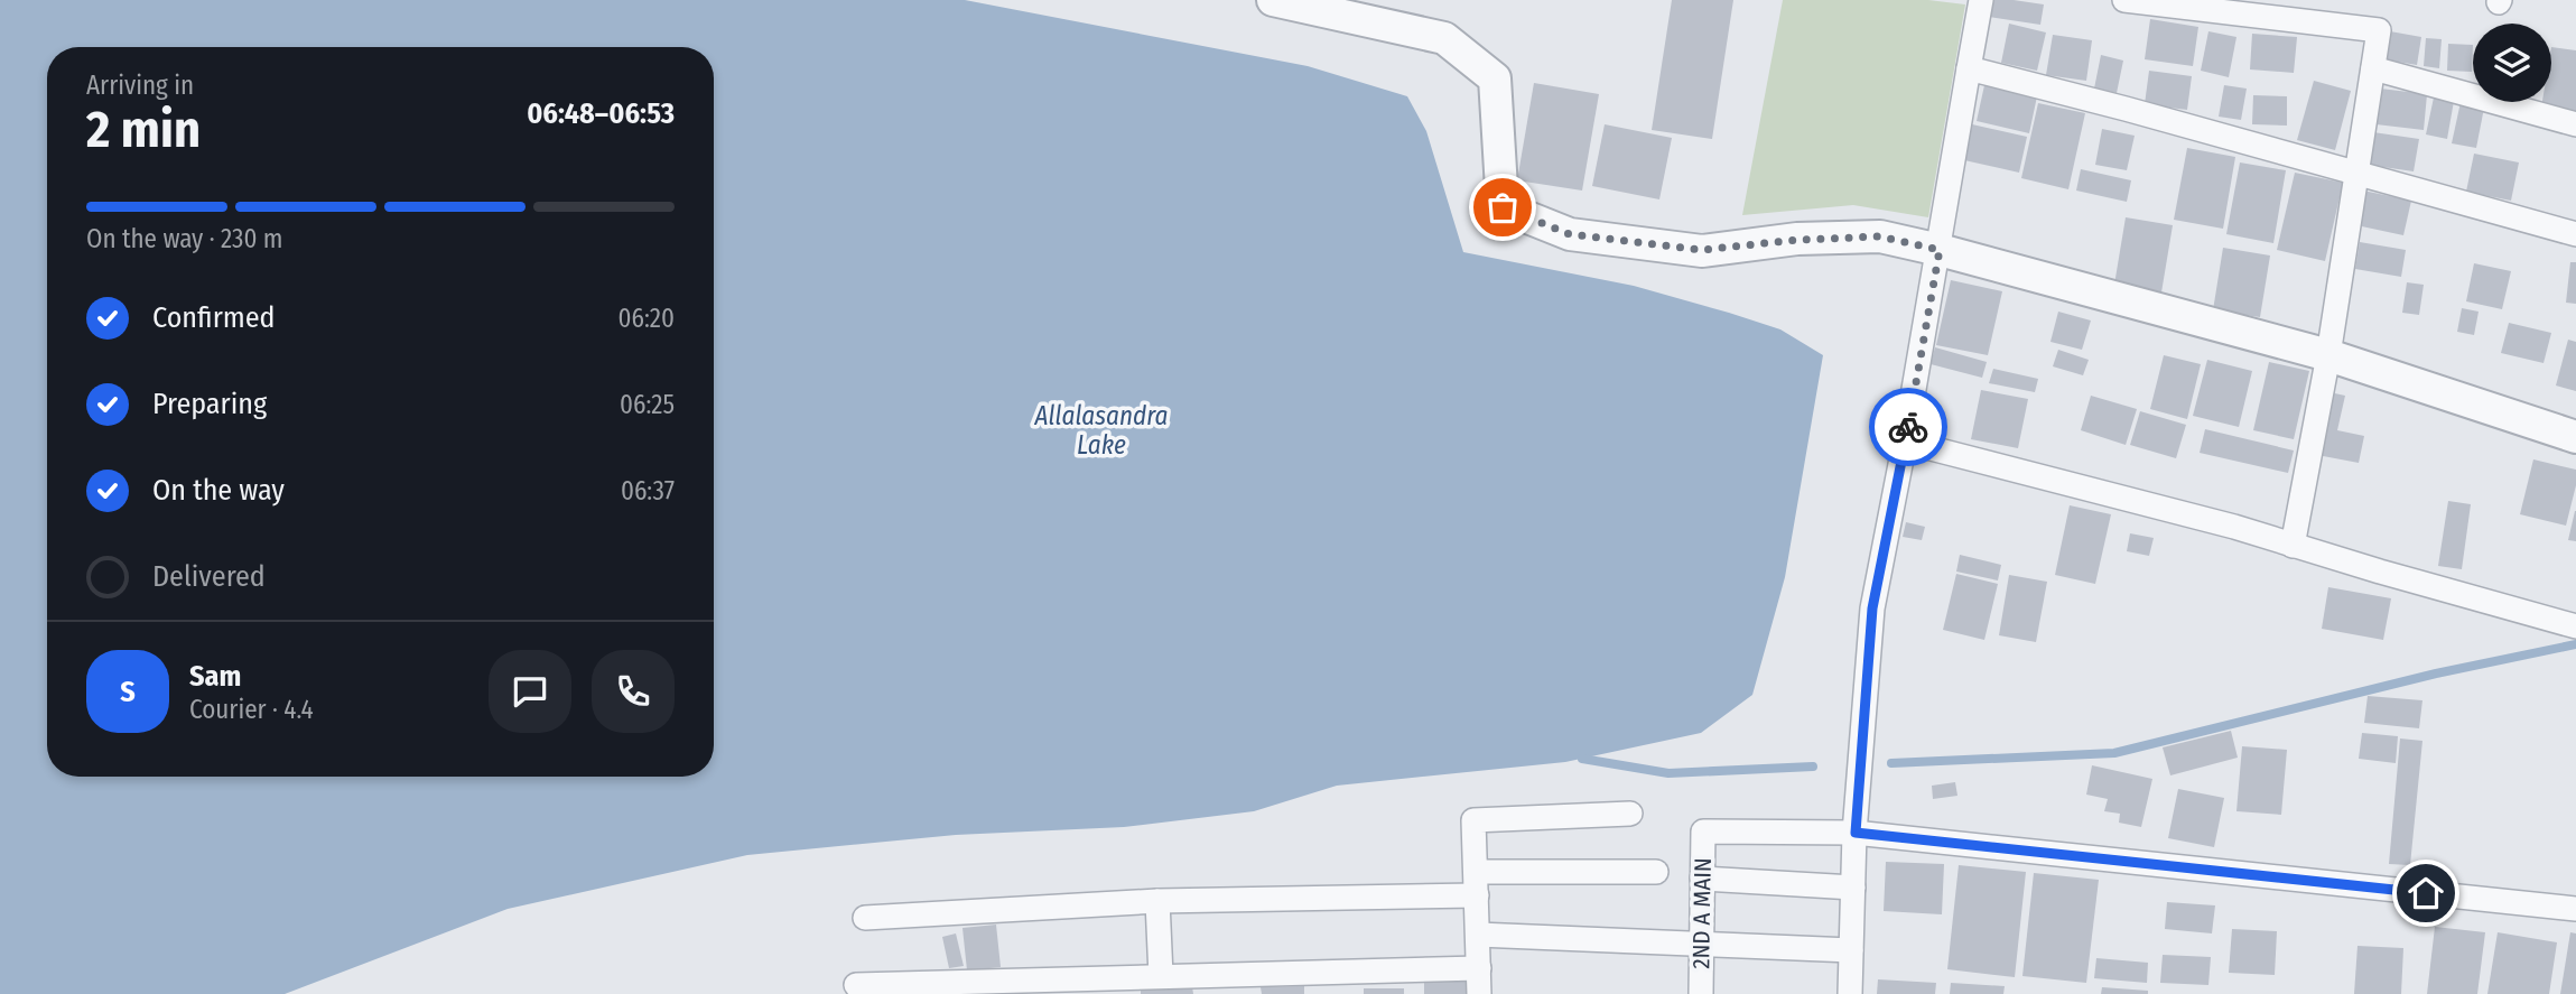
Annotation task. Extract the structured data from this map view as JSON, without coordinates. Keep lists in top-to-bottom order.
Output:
{
  "streets": {
    "street": ["2ND A MAIN"]
  },
  "water": ["Allalasandra Lake"],
  "page": {
    "heading": ["2 min", "Arriving in", "06:48–06:53"],
    "panel": ["Sam", "Courier · 4.4"],
    "bar": "On the way · 230 m",
    "list": [
      ["Confirmed", "06:20"],
      ["Preparing", "06:25"],
      ["On the way", "06:37"],
      "Delivered"
    ],
    "round": "S"
  }
}
